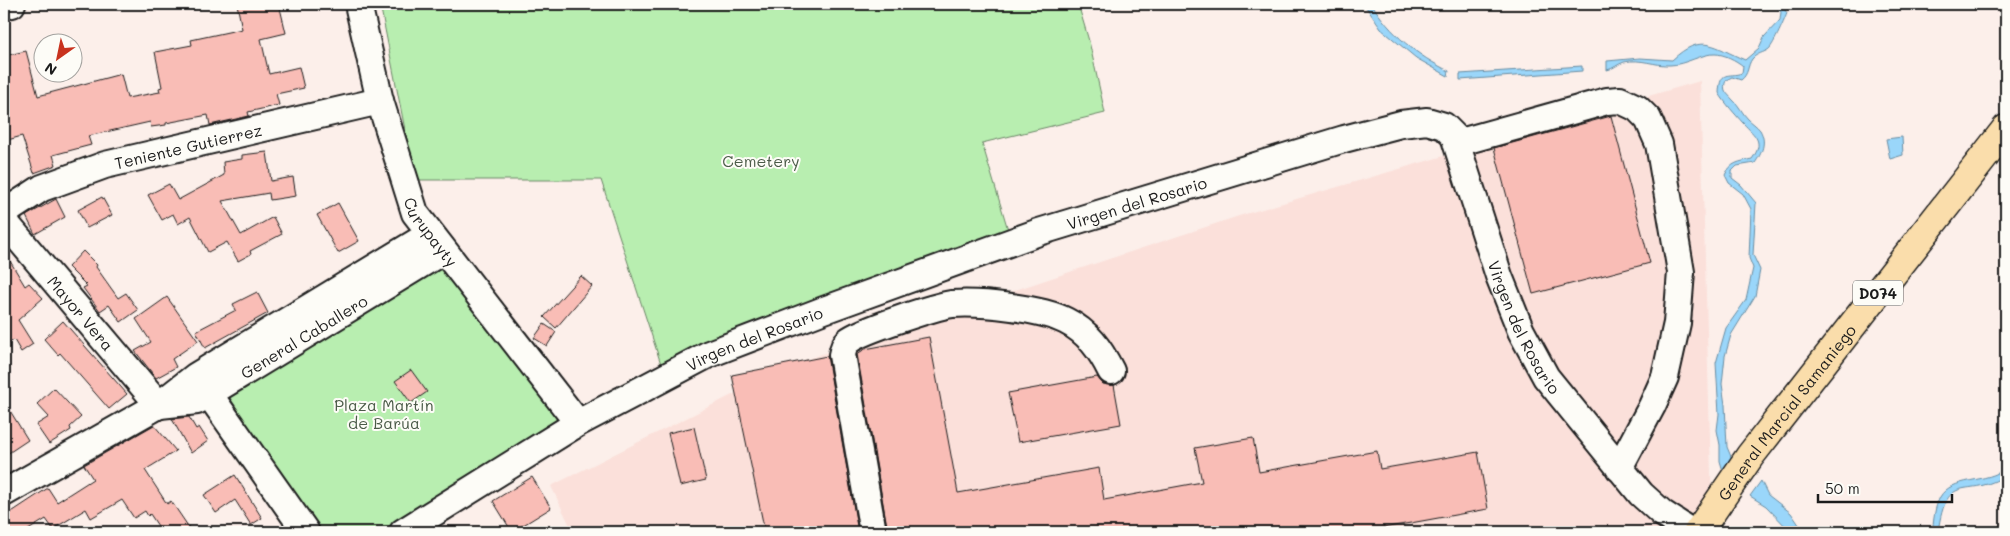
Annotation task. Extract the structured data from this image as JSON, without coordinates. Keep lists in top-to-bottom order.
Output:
{
  "streets": {
    "main road": ["D074", "General Marcial Samaniego"],
    "street": [
      "Teniente Gutierrez",
      "Virgen del Rosario",
      "Curupayty",
      "Mayor Vera",
      "General Caballero"
    ]
  },
  "crossings": [
    ["Teniente Gutierrez", "Curupayty"],
    ["Virgen del Rosario", "Curupayty"],
    ["Curupayty", "General Caballero"],
    ["Mayor Vera", "General Caballero"]
  ],
  "parks": ["Cemetery", "Plaza Martín de Barúa"],
  "scale_bar": "50 m",
  "north": "bottom left"
}
